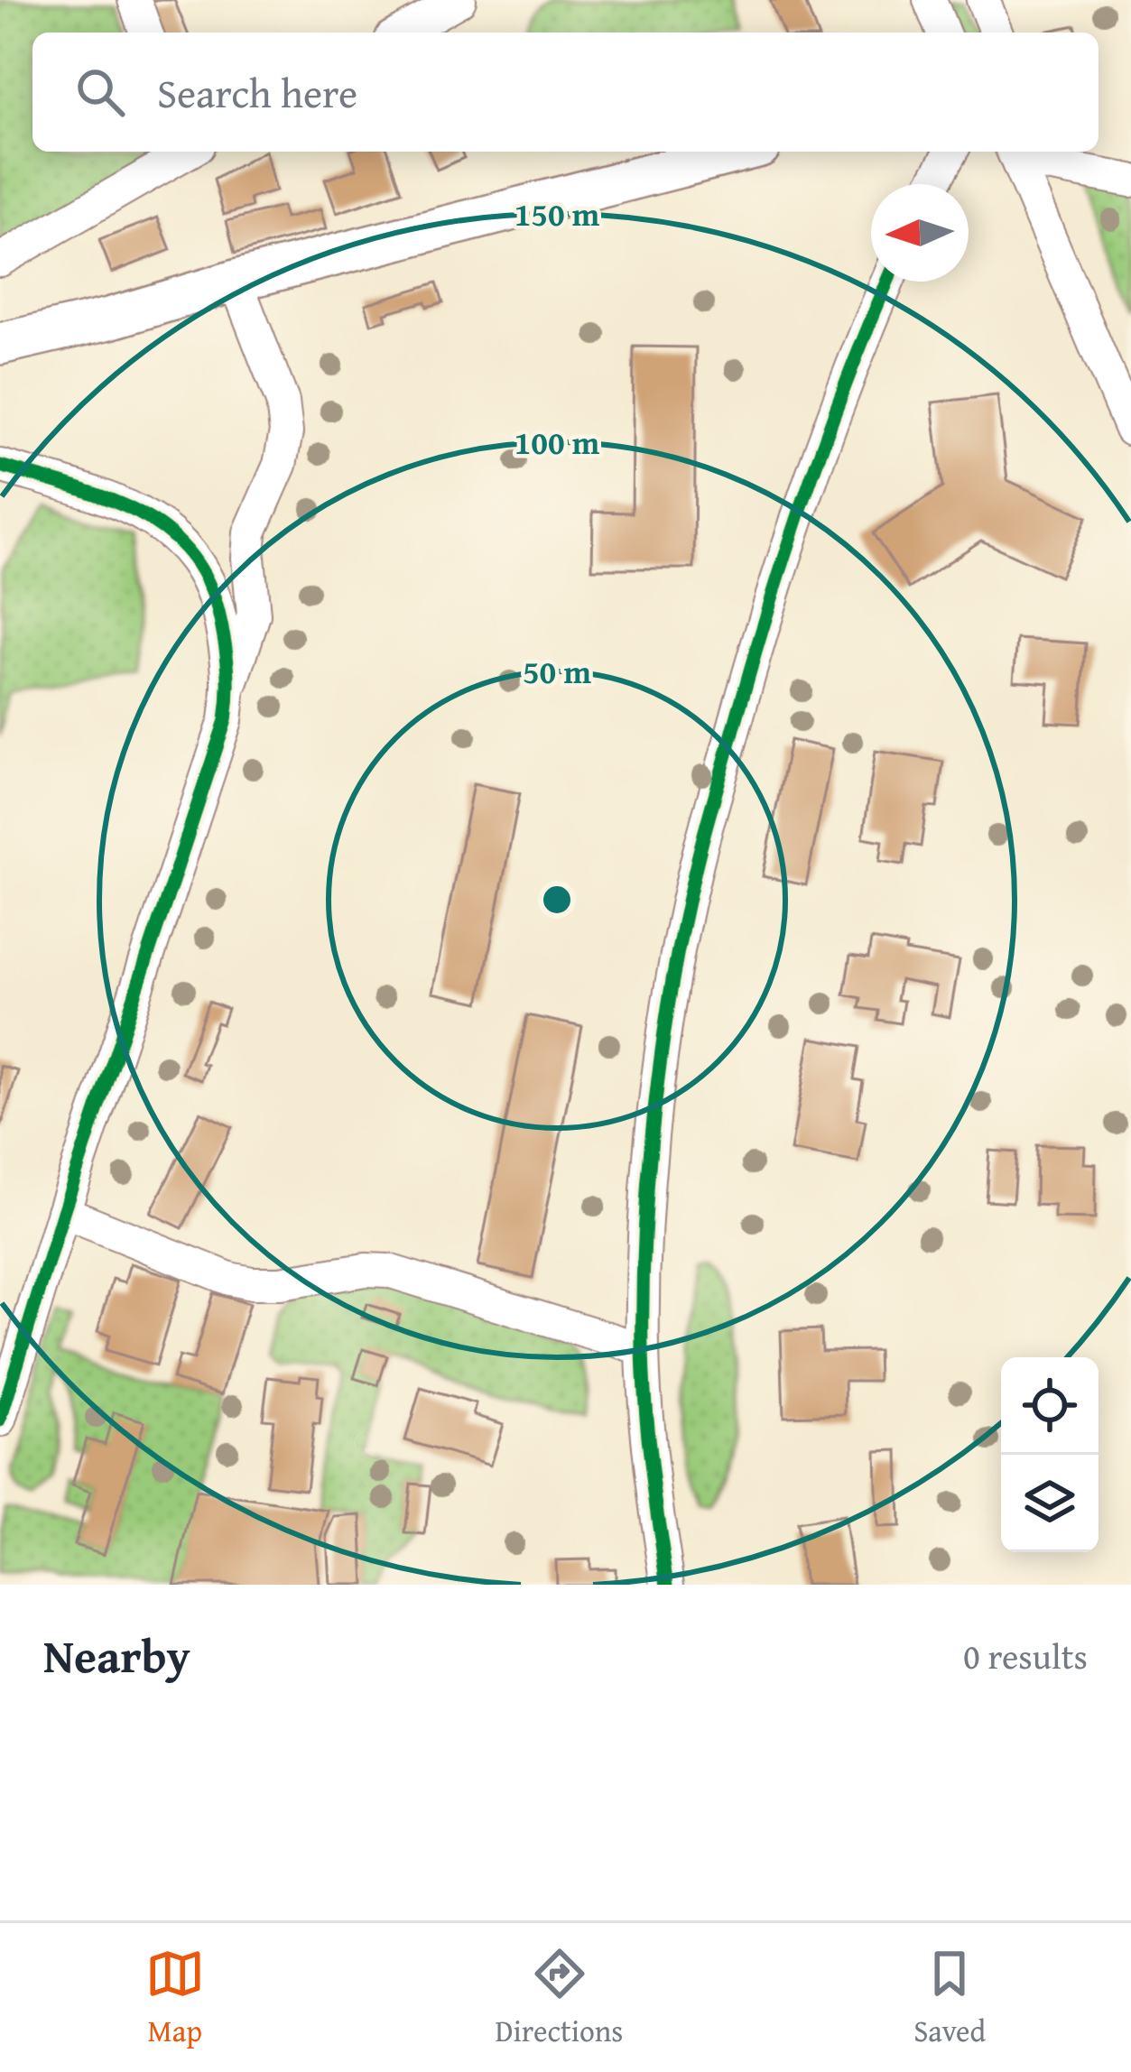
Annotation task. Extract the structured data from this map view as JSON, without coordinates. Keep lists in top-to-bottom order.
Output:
{
  "north": "left",
  "page": {
    "search": "Search here",
    "heading": ["Nearby", "0 results"],
    "nav": ["Map", "Directions", "Saved"]
  },
  "rings": ["150 m", "100 m", "50 m"]
}
